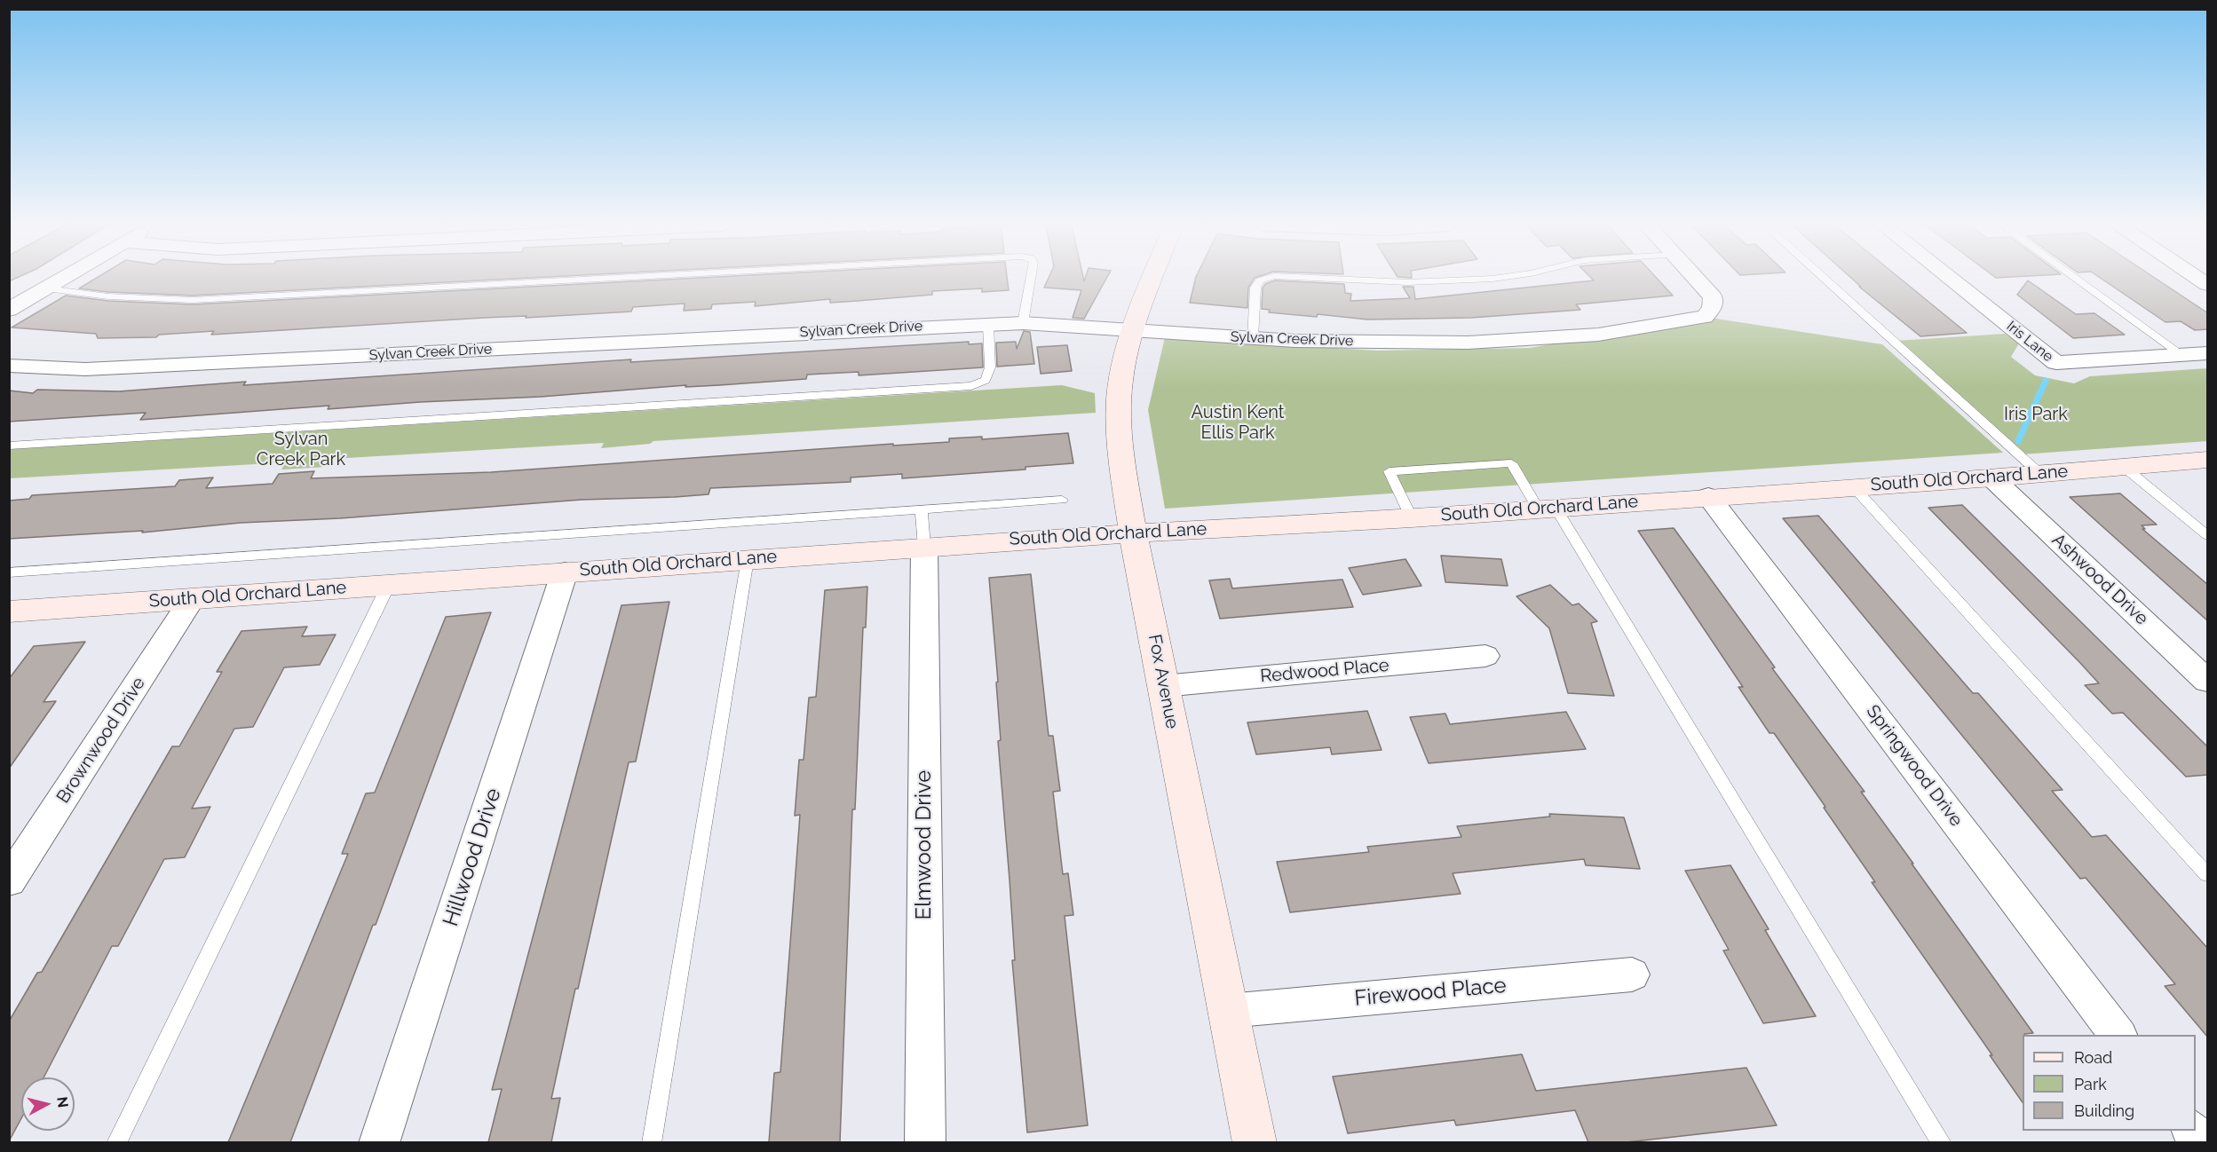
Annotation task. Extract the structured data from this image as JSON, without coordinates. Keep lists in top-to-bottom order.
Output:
{
  "streets": {
    "street": [
      "Sylvan Creek Drive",
      "Iris Lane",
      "South Old Orchard Lane",
      "Ashwood Drive",
      "Redwood Place",
      "Fox Avenue",
      "Brownwood Drive",
      "Springwood Drive",
      "Elmwood Drive",
      "Hillwood Drive",
      "Firewood Place"
    ]
  },
  "crossings": [
    ["Sylvan Creek Drive", "Fox Avenue"],
    ["South Old Orchard Lane", "Ashwood Drive"],
    ["South Old Orchard Lane", "Fox Avenue"],
    ["South Old Orchard Lane", "Brownwood Drive"],
    ["South Old Orchard Lane", "Springwood Drive"],
    ["South Old Orchard Lane", "Elmwood Drive"],
    ["South Old Orchard Lane", "Hillwood Drive"],
    ["Redwood Place", "Fox Avenue"],
    ["Fox Avenue", "Firewood Place"]
  ],
  "parks": ["Austin Kent Ellis Park", "Iris Park", "Sylvan Creek Park"],
  "legend": ["Road", "Park", "Building"],
  "north": "right"
}
